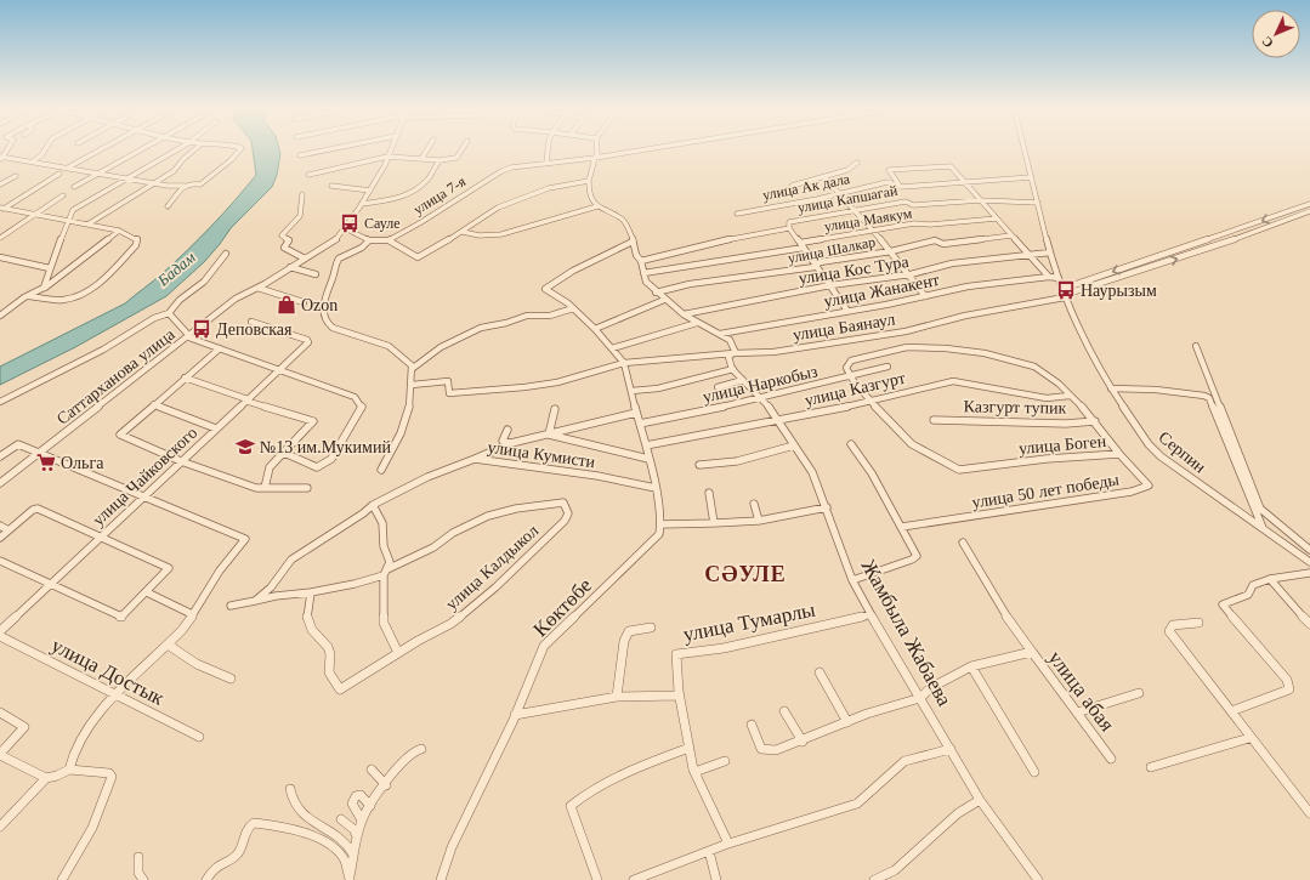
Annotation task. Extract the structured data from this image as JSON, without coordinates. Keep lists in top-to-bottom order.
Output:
{
  "streets": {
    "street": [
      "улица Ак дала",
      "улица 7-я",
      "улица Капшагай",
      "улица Маякум",
      "улица Шалкар",
      "улица Кос Тура",
      "улица Жанакент",
      "улица Баянаул",
      "Саттарханова улица",
      "улица Наркобыз",
      "улица Казгурт",
      "Казгурт тупик",
      "улица Боген",
      "Серпин",
      "улица Кумисти",
      "улица Чайковского",
      "улица 50 лет победы",
      "улица Калдыкол",
      "Көктөбе",
      "улица Тумарлы",
      "Жамбыла Жабаева",
      "улица Достык",
      "улица абая"
    ]
  },
  "crossings": [
    ["улица Ак дала", "Серпин"],
    ["улица Капшагай", "Серпин"],
    ["улица Кос Тура", "Серпин"],
    ["улица Жанакент", "Серпин"],
    ["улица Баянаул", "Серпин"],
    ["улица Наркобыз", "улица Боген"],
    ["улица Наркобыз", "Жамбыла Жабаева"],
    ["улица Казгурт", "улица Боген"],
    ["улица Казгурт", "Жамбыла Жабаева"],
    ["Казгурт тупик", "улица Боген"],
    ["улица Боген", "улица 50 лет победы"],
    ["улица Тумарлы", "Жамбыла Жабаева"],
    ["Жамбыла Жабаева", "улица абая"]
  ],
  "districts": ["СӘУЛЕ"],
  "water": ["Бадам"],
  "places": {
    "bus stop": ["Сауле", "Наурызым", "Деповская"],
    "shop": ["Ozon"],
    "school or university": ["№13 им.Мукимий"],
    "supermarket": ["Ольга"]
  },
  "north": "bottom left"
}
